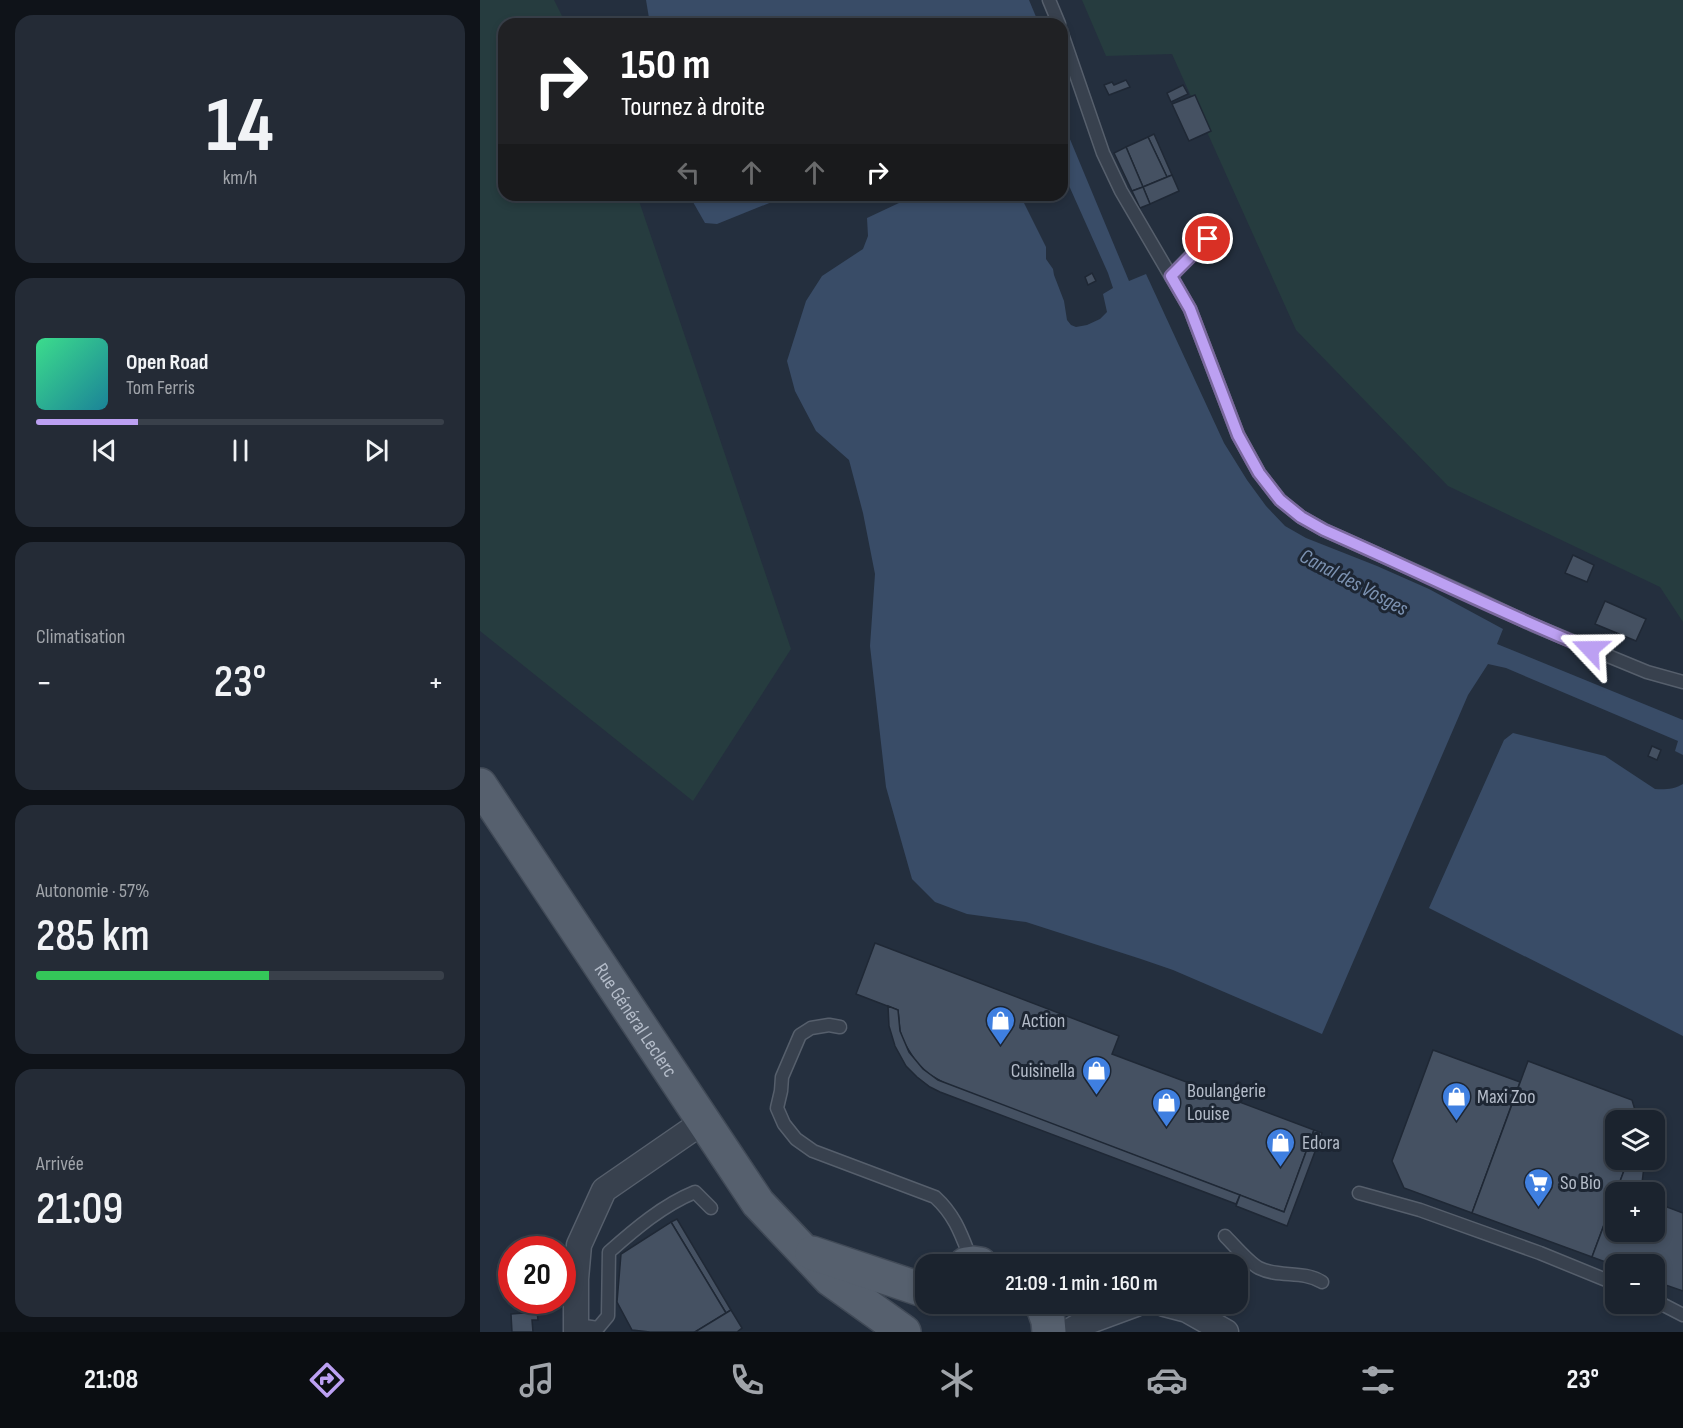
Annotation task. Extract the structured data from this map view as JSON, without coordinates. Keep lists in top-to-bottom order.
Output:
{
  "streets": {
    "main road": ["Rue Général Leclerc"]
  },
  "water": ["Canal des Vosges"],
  "places": {
    "shop": [
      "Action",
      "Cuisinella",
      "Maxi Zoo",
      "Boulangerie Louise",
      "Edora"
    ],
    "supermarket": ["So Bio"]
  },
  "page": {
    "tile": [
      ["14", "km/h"],
      "Climatisation",
      ["Autonomie · 57%", "285 km"],
      ["Arrivée", "21:09"]
    ],
    "turn": ["150 m", "Tournez à droite"],
    "song": ["Open Road", "Tom Ferris"],
    "heat": ["−", "23°", "+"],
    "map_buttons": ["+", "−"],
    "limit": "20",
    "trip": "21:09 · 1 min · 160 m",
    "tabs": ["21:08", "23°"]
  }
}
